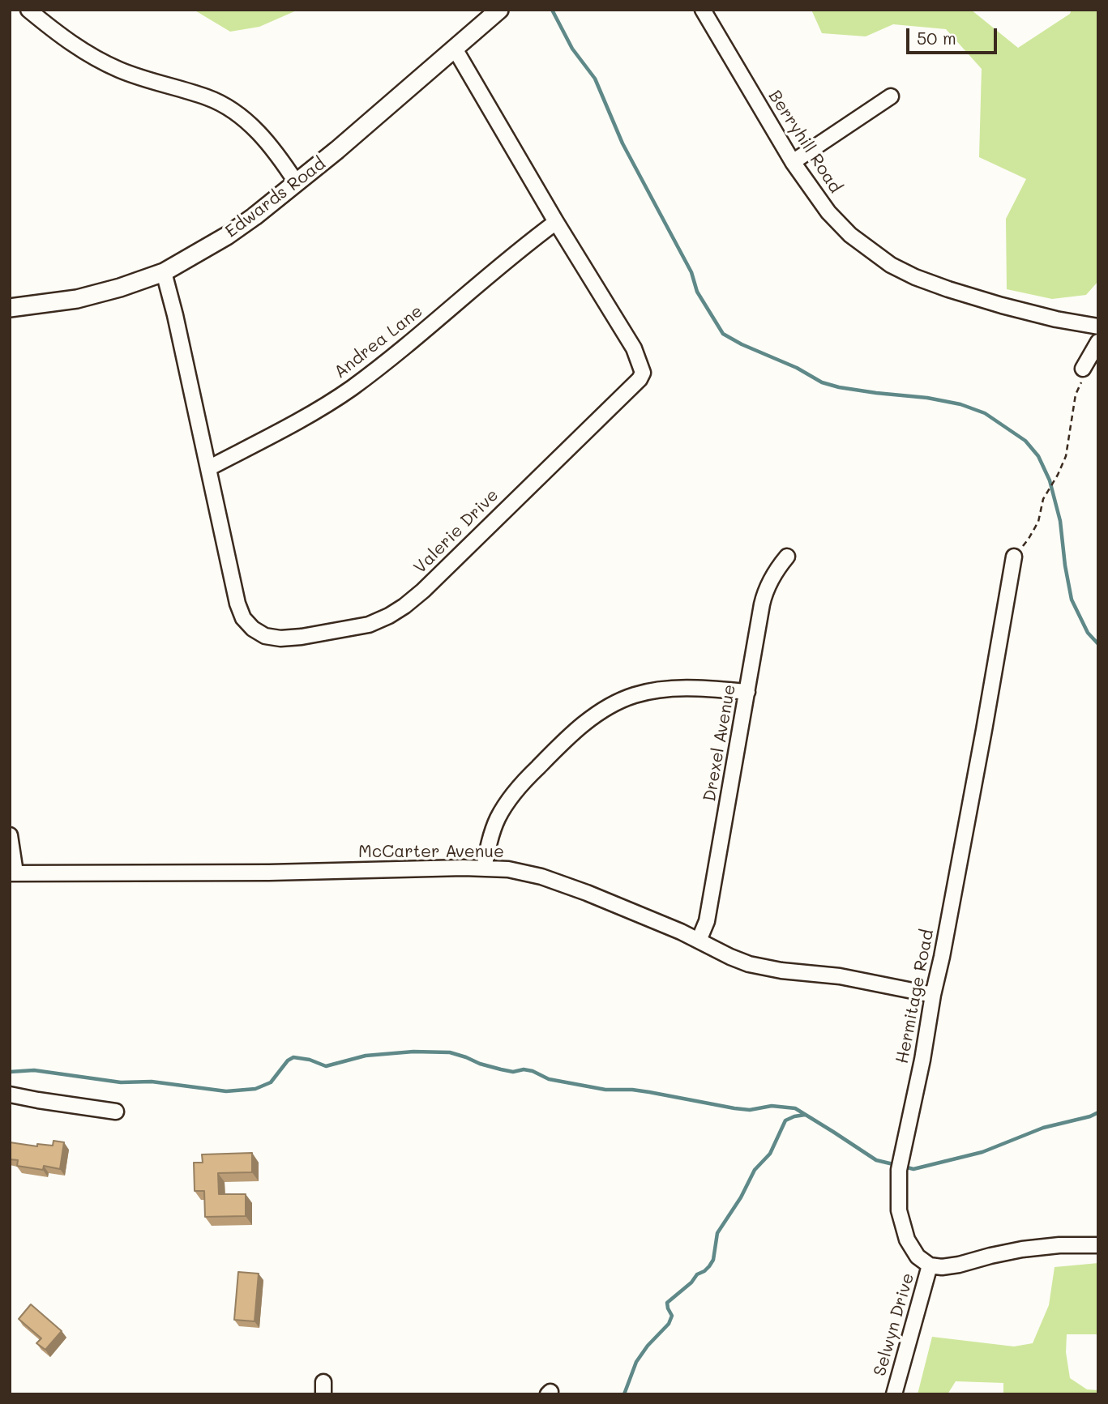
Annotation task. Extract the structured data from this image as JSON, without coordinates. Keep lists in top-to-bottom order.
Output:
{
  "streets": {
    "street": [
      "Berryhill Road",
      "Edwards Road",
      "Andrea Lane",
      "Valerie Drive",
      "Drexel Avenue",
      "McCarter Avenue",
      "Hermitage Road",
      "Selwyn Drive"
    ]
  },
  "crossings": [
    ["Edwards Road", "Valerie Drive"],
    ["Andrea Lane", "Valerie Drive"],
    ["Drexel Avenue", "McCarter Avenue"],
    ["McCarter Avenue", "Hermitage Road"],
    ["Hermitage Road", "Selwyn Drive"]
  ],
  "scale_bar": "50 m"
}
